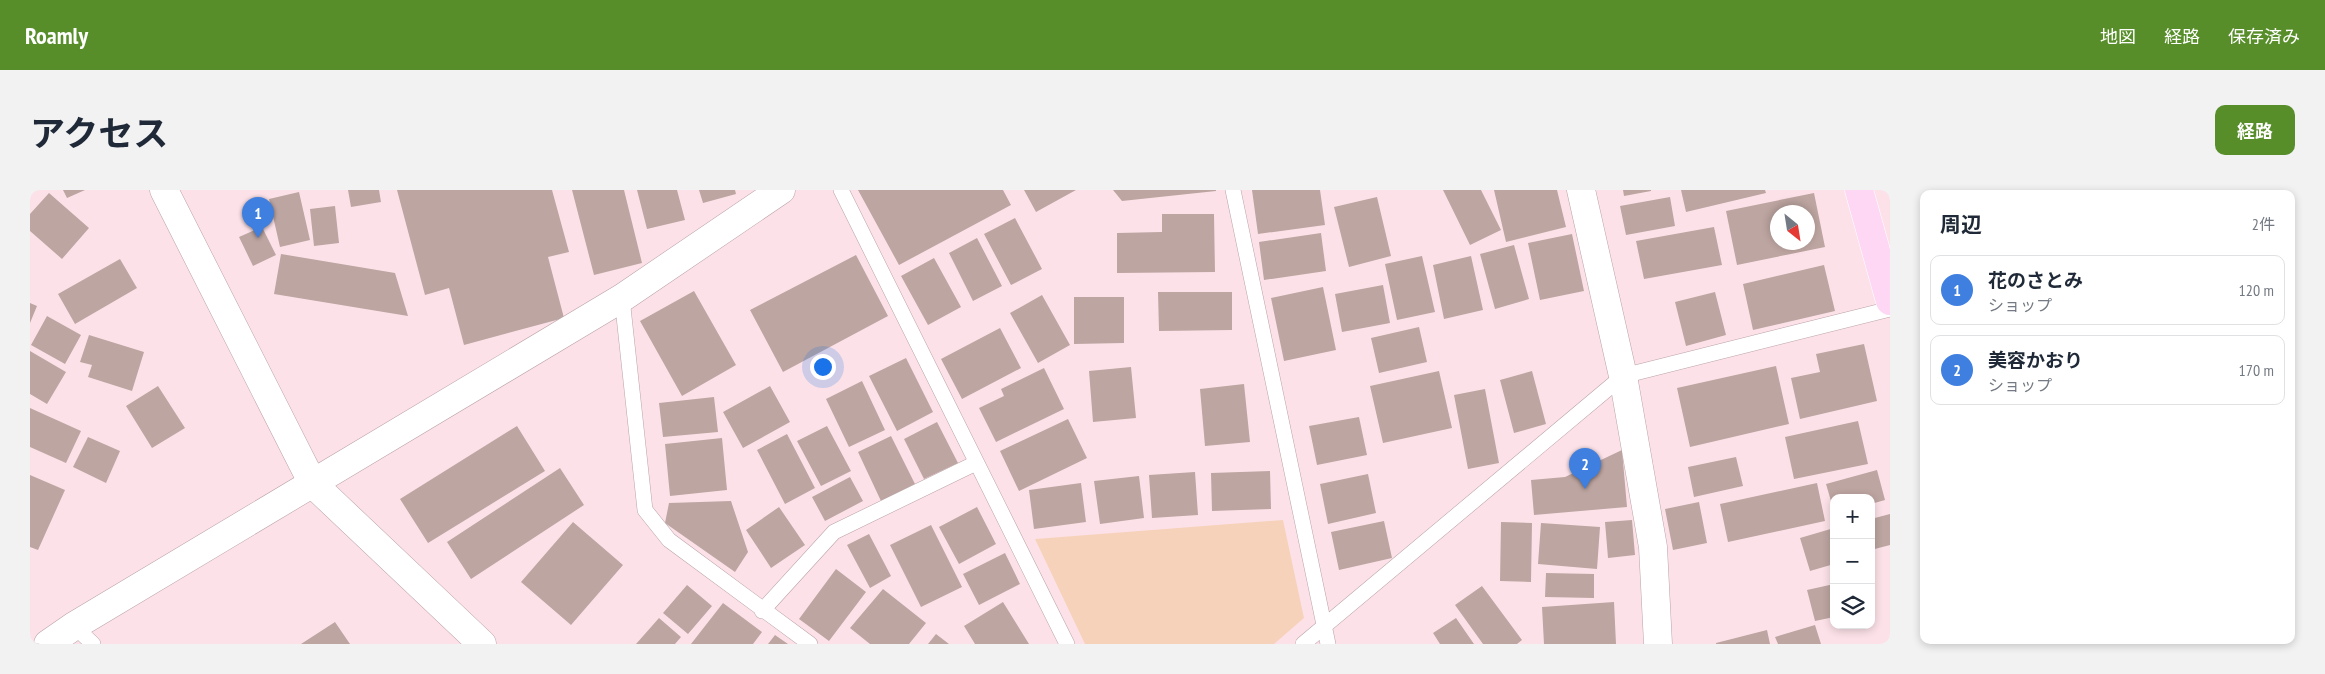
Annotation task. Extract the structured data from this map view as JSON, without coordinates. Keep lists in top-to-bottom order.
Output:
{
  "north": "bottom right",
  "page": {
    "header": "Roamly",
    "nav": ["地図", "経路", "保存済み"],
    "title": "アクセス",
    "buttons": "経路",
    "heading": ["周辺", "2件"],
    "pins": ["1", "2"],
    "list": [
      {
        "mark": "1",
        "name": "花のさとみ",
        "note": "ショップ",
        "value": "120 m"
      },
      {
        "mark": "2",
        "name": "美容かおり",
        "note": "ショップ",
        "value": "170 m"
      }
    ],
    "map_buttons": ["+", "−"]
  }
}
